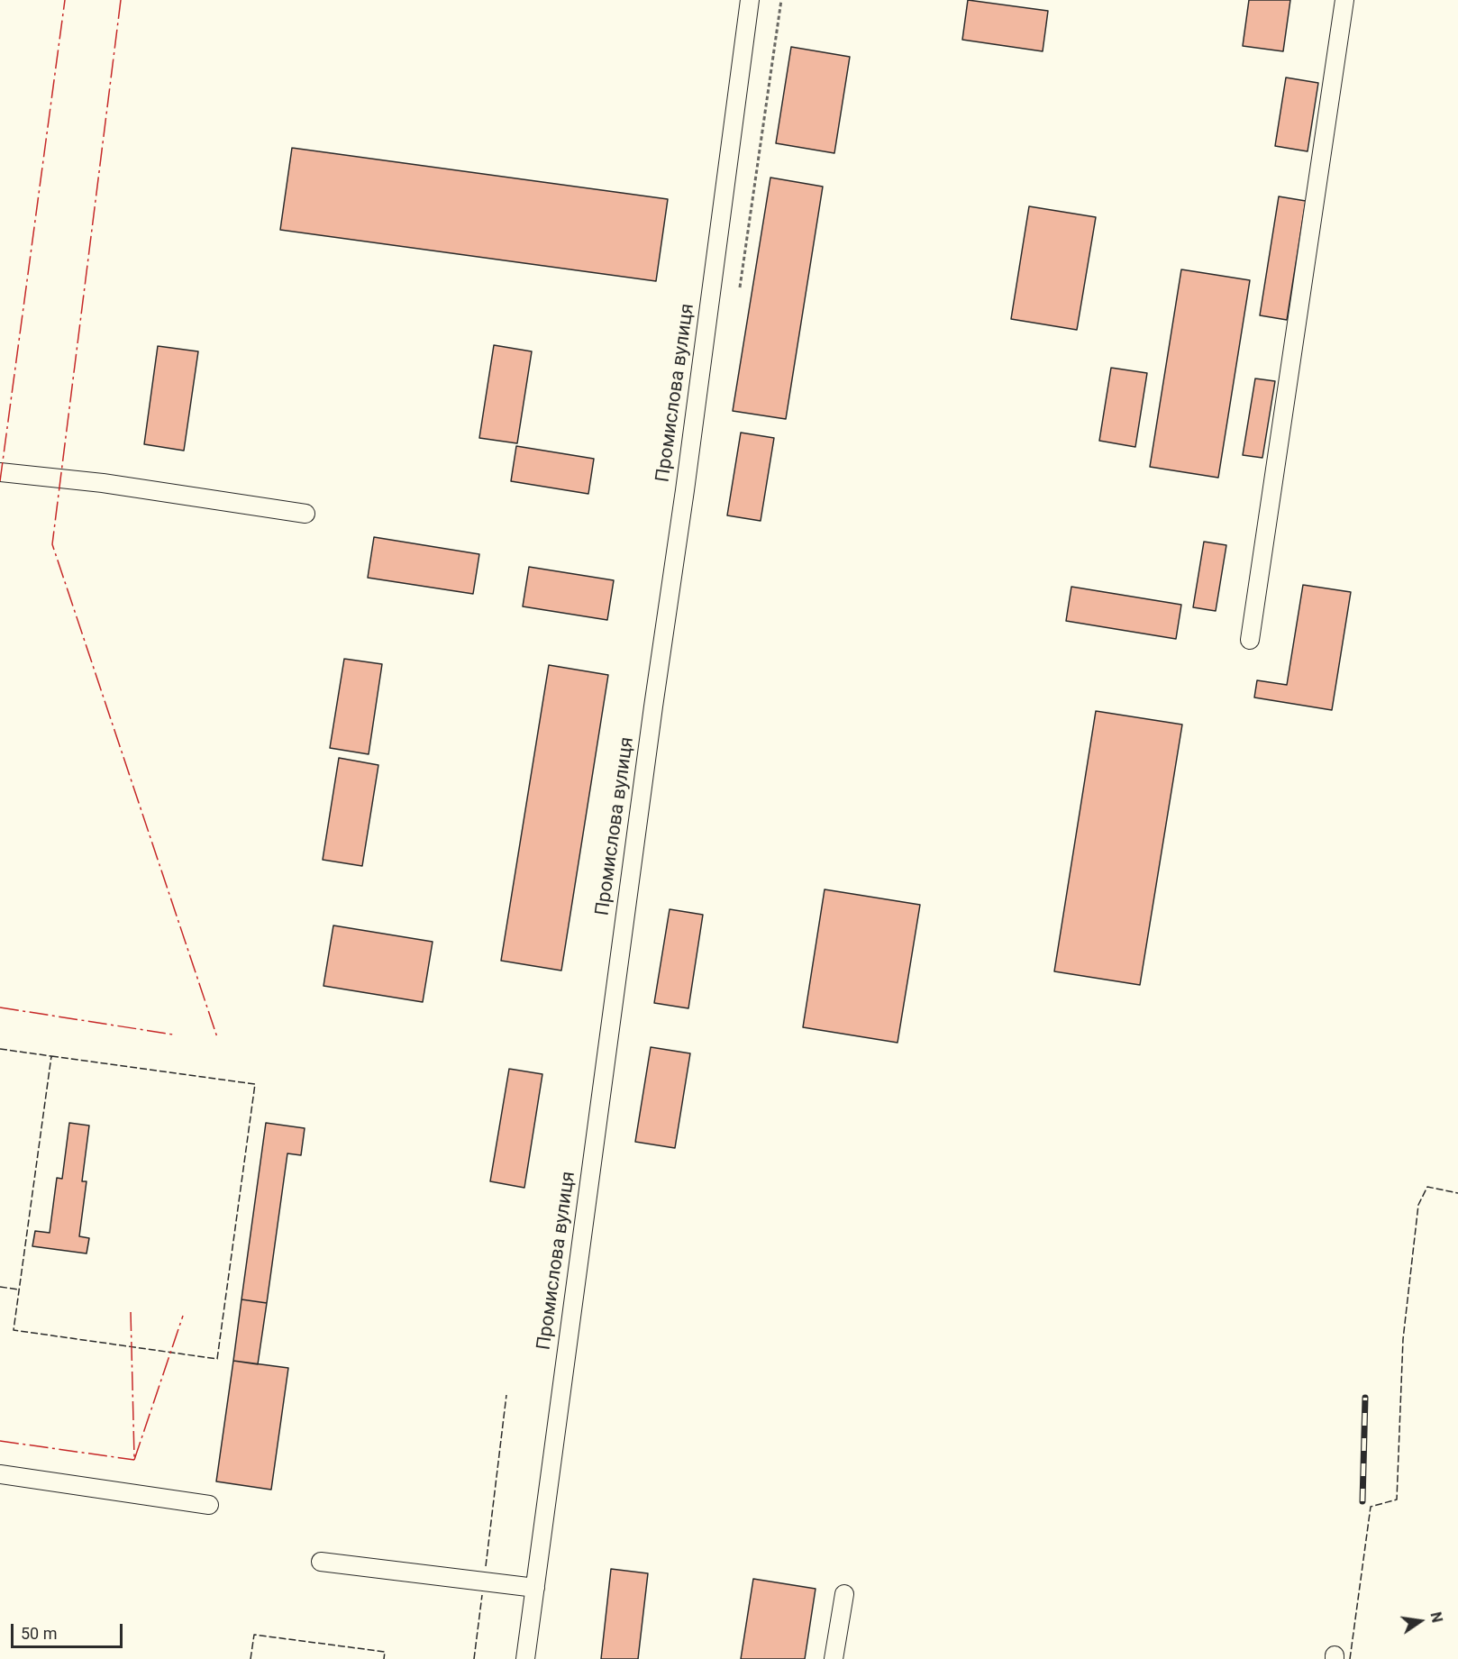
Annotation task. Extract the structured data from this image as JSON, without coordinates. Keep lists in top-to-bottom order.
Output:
{
  "streets": {
    "street": ["Промислова вулиця"]
  },
  "scale_bar": "50 m",
  "north": "right"
}
